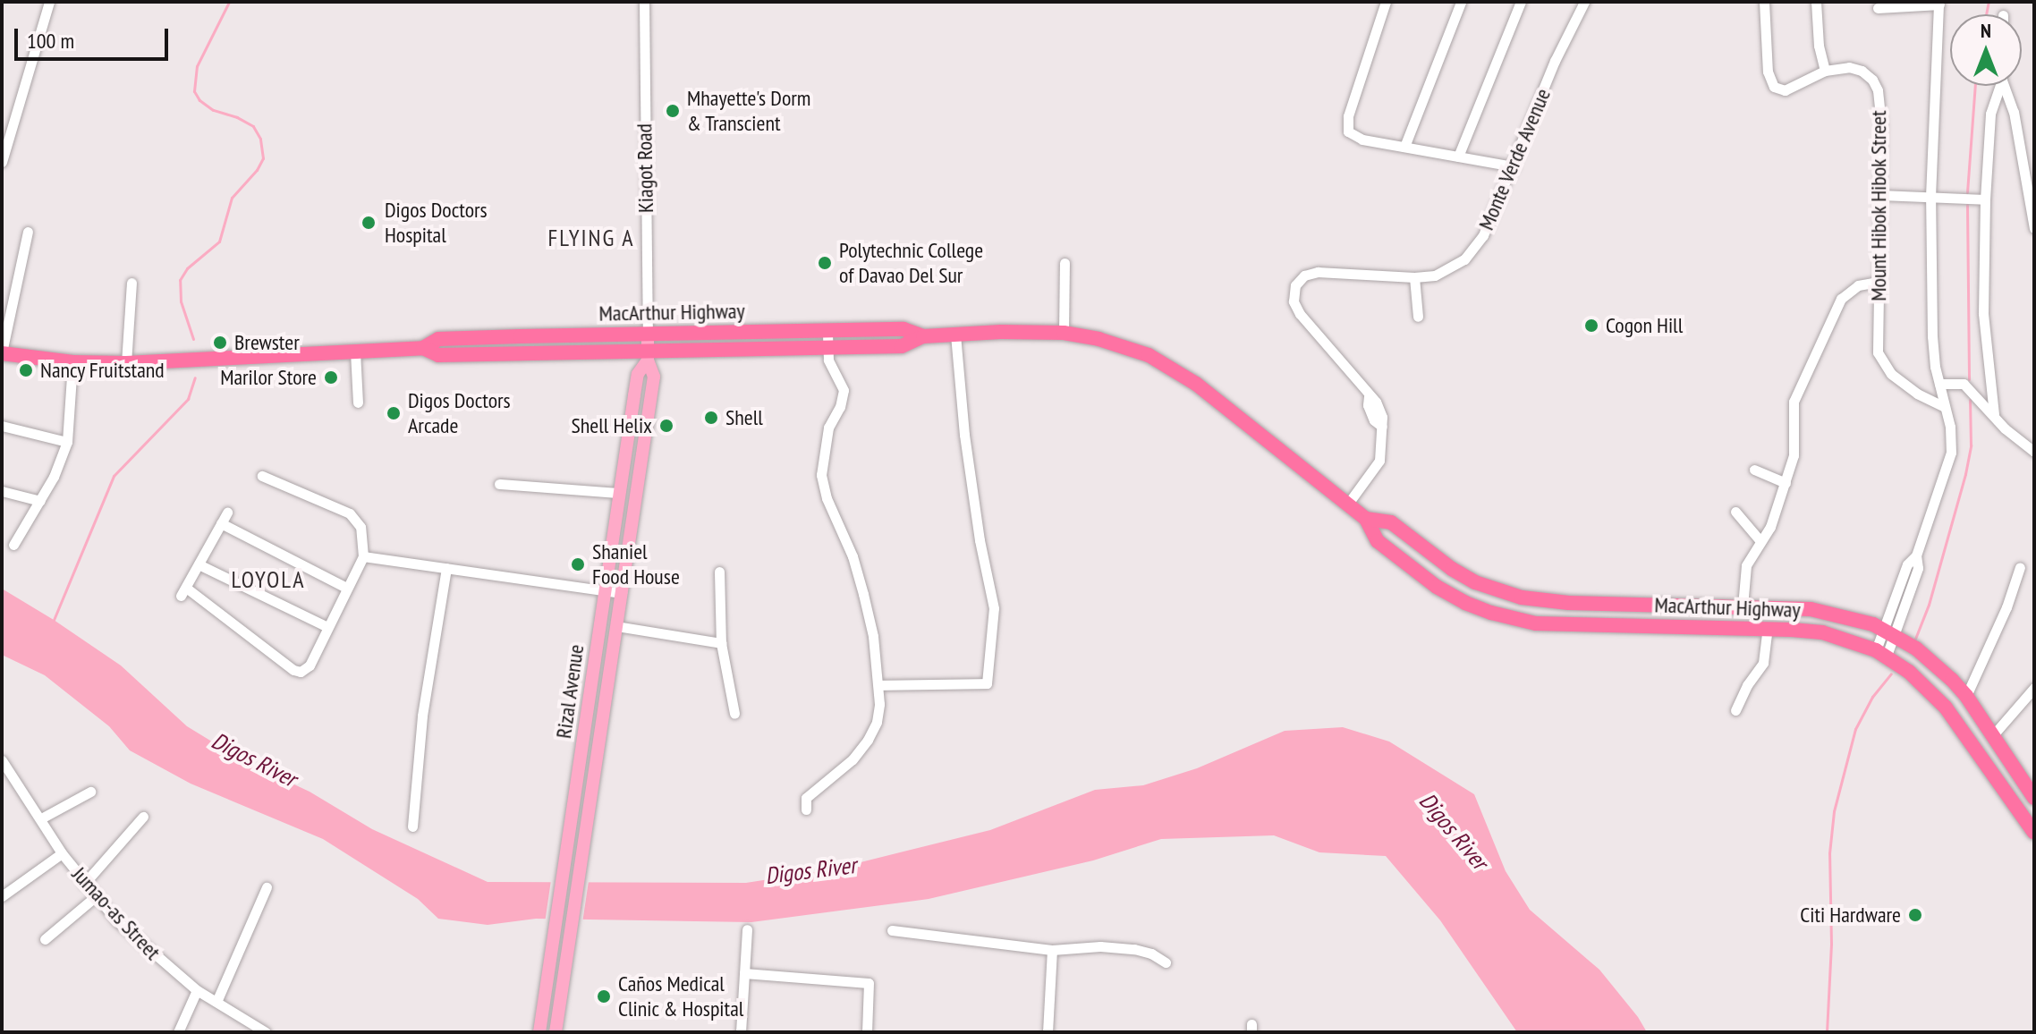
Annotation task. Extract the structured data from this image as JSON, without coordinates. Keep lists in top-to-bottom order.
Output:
{
  "streets": {
    "highway": ["MacArthur Highway"],
    "main road": ["Rizal Avenue"],
    "street": [
      "Monte Verde Avenue",
      "Kiagot Road",
      "Mount Hibok Hibok Street",
      "Jumao-as Street"
    ]
  },
  "crossings": [
    ["Monte Verde Avenue", "MacArthur Highway"],
    ["Kiagot Road", "MacArthur Highway"],
    ["Kiagot Road", "Rizal Avenue"],
    ["MacArthur Highway", "Rizal Avenue"]
  ],
  "districts": ["FLYING A", "LOYOLA"],
  "water": ["Digos River"],
  "places": [
    "Mhayette's Dorm & Transcient",
    "Digos Doctors Hospital",
    "Polytechnic College of Davao Del Sur",
    "Cogon Hill",
    "Brewster",
    "Nancy Fruitstand",
    "Marilor Store",
    "Digos Doctors Arcade",
    "Shell",
    "Shell Helix",
    "Shaniel Food House",
    "Citi Hardware",
    "Caños Medical Clinic & Hospital"
  ],
  "scale_bar": "100 m",
  "north": "top"
}
